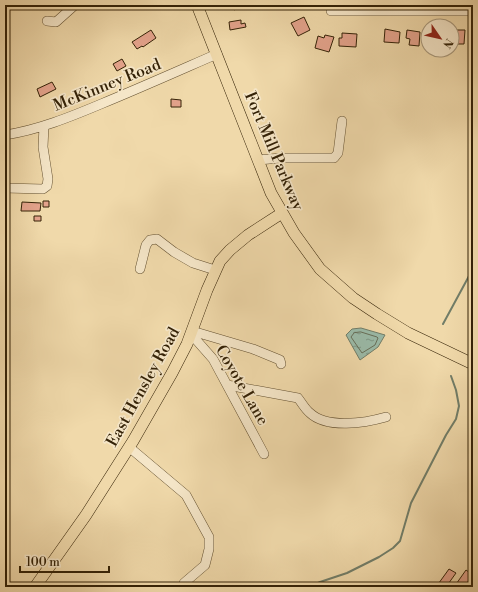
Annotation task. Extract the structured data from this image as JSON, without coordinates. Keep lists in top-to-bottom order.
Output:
{
  "streets": {
    "main road": ["Fort Mill Parkway", "East Hensley Road"],
    "street": ["McKinney Road", "Coyote Lane"]
  },
  "crossings": [
    ["McKinney Road", "Fort Mill Parkway"],
    ["Fort Mill Parkway", "East Hensley Road"],
    ["Coyote Lane", "East Hensley Road"]
  ],
  "scale_bar": "100 m",
  "north": "bottom right"
}
